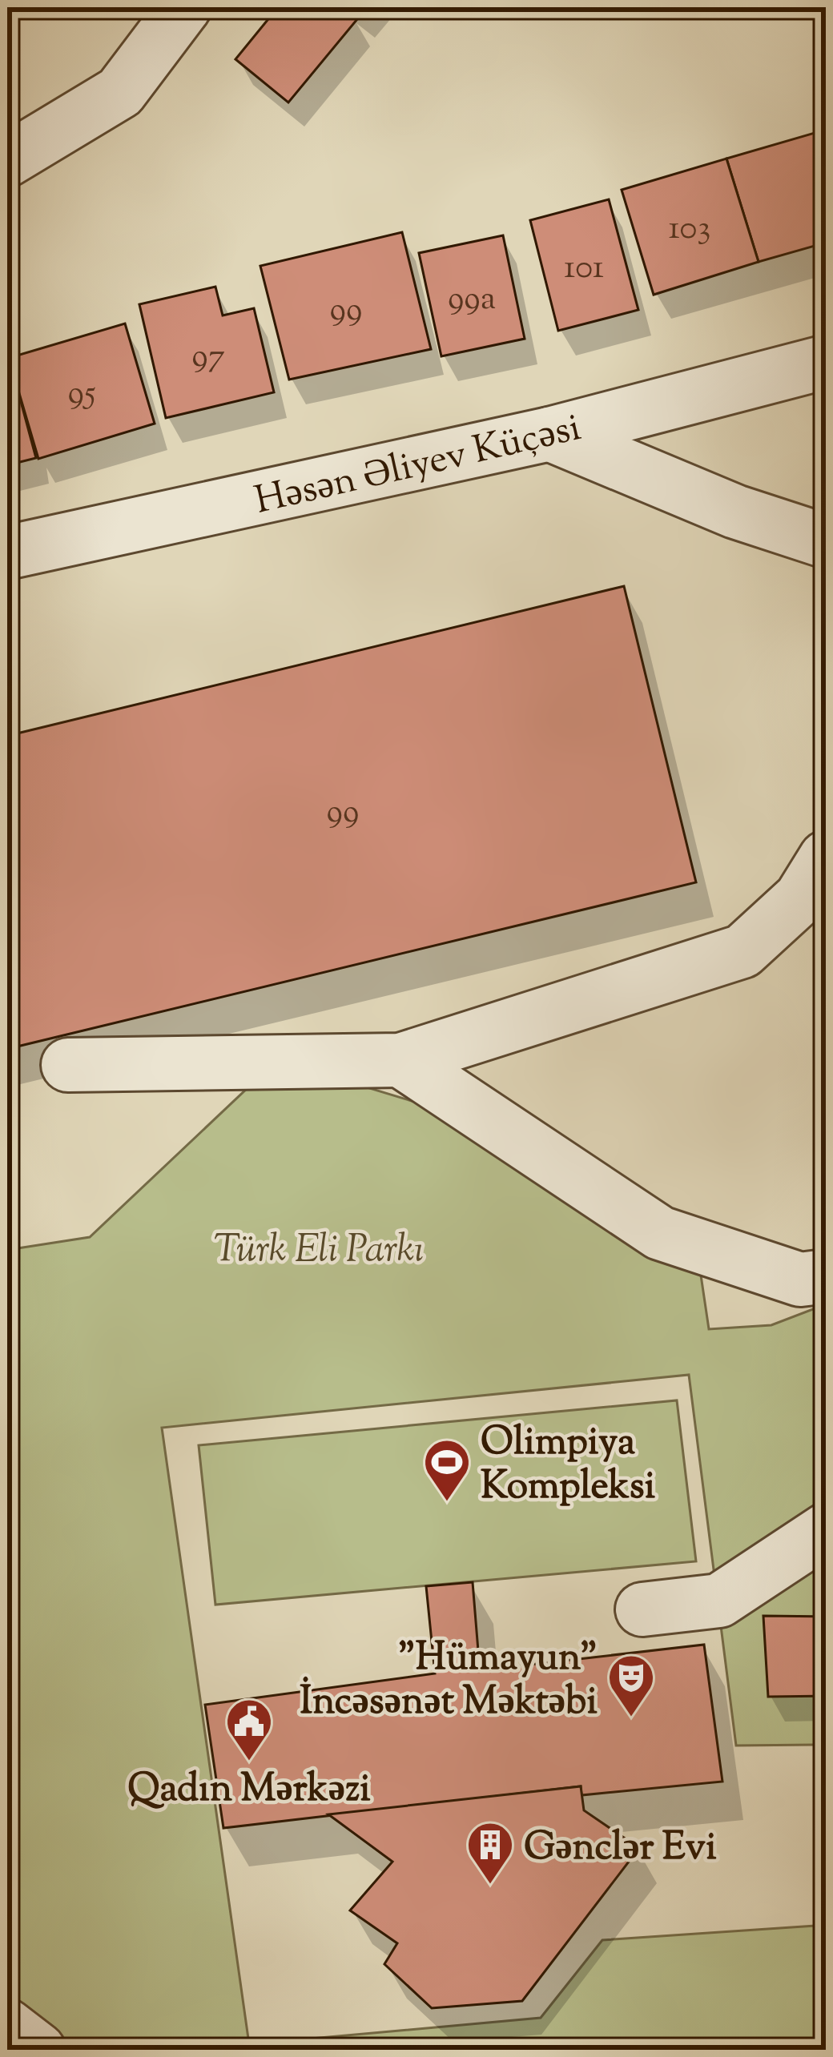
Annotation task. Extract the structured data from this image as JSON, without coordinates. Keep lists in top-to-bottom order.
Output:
{
  "streets": {
    "street": ["Həsən Əliyev Küçəsi"]
  },
  "parks": ["Türk Eli Parkı"],
  "places": {
    "sports": ["Olimpiya Kompleksi"],
    "theatre": ["\"Hümayun\" İncəsənət Məktəbi"],
    "public building": ["Qadın Mərkəzi"],
    "building": ["Gənclər Evi"]
  },
  "house_numbers": [
    "103",
    "101",
    "99a",
    "99",
    "97",
    "95",
    "99"
  ]
}
